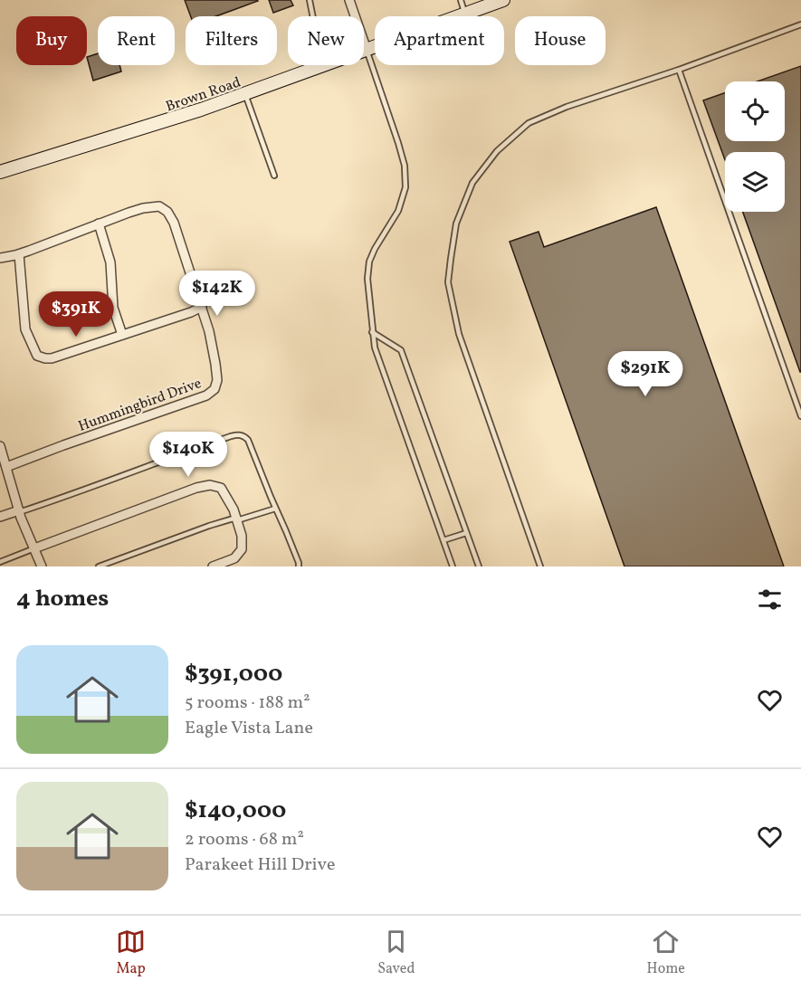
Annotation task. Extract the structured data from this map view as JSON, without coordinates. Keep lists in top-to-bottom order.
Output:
{
  "streets": {
    "main road": ["Brown Road"],
    "street": ["Hummingbird Drive"]
  },
  "page": {
    "chip": [
      "Buy",
      "Rent",
      "Filters",
      "New",
      "Apartment",
      "House"
    ],
    "price": [
      "$142K",
      "$391K",
      "$291K",
      "$140K"
    ],
    "heading": "4 homes",
    "list": [
      {
        "name": "$391,000",
        "note": "5 rooms · 188 m² · Eagle Vista Lane"
      },
      {
        "name": "$140,000",
        "note": "2 rooms · 68 m² · Parakeet Hill Drive"
      }
    ],
    "tabs": ["Map", "Saved", "Home"]
  }
}
